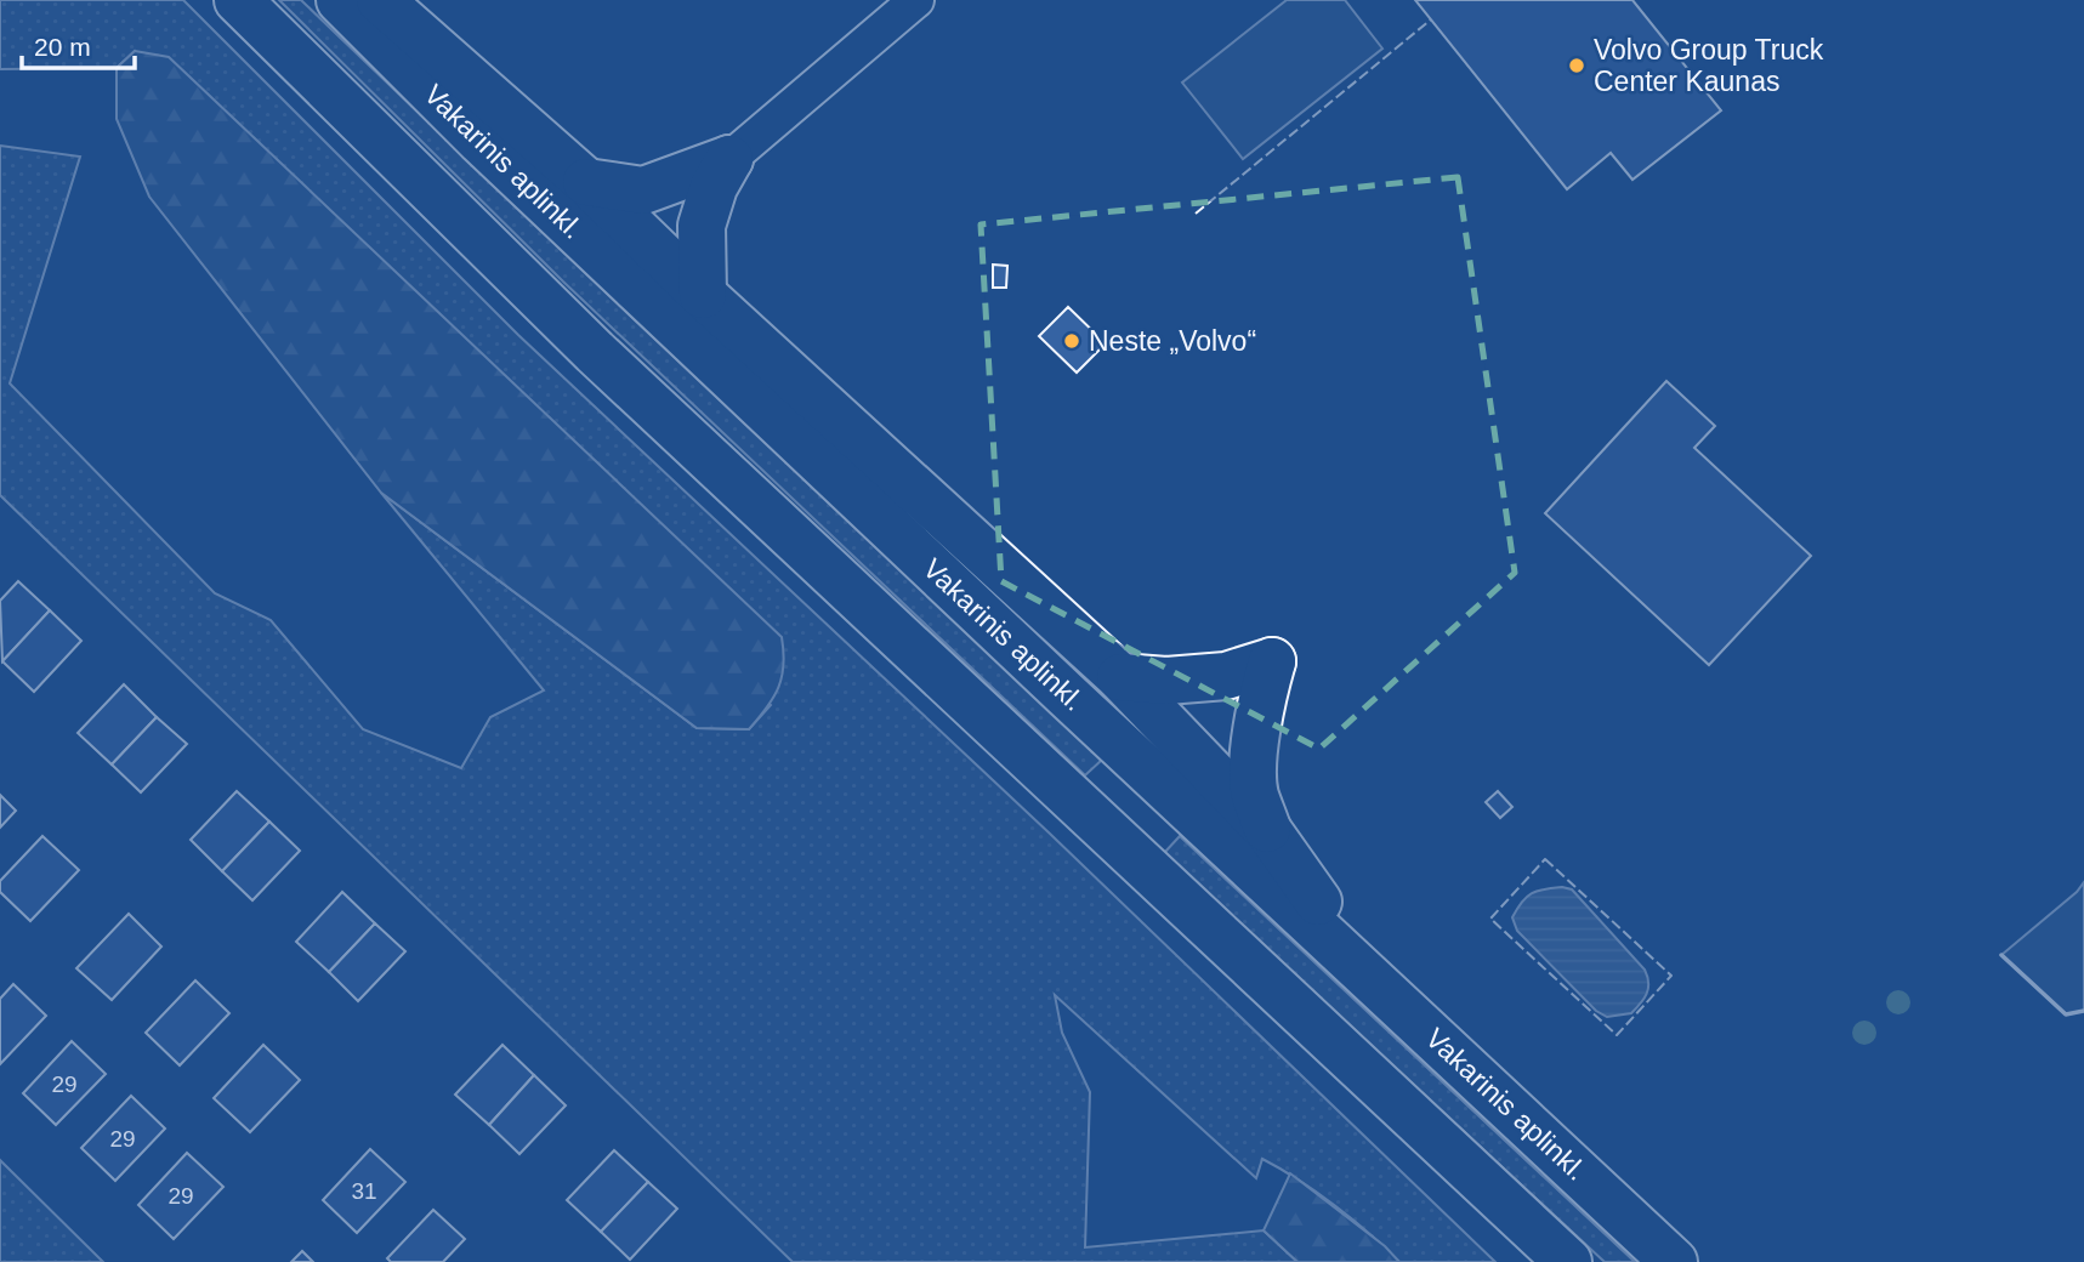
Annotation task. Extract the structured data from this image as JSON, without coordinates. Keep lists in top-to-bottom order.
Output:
{
  "streets": {
    "highway": ["Vakarinis aplinkl."]
  },
  "places": ["Volvo Group Truck Center Kaunas", "Neste „Volvo“"],
  "house_numbers": [
    "29",
    "29",
    "31",
    "29"
  ],
  "scale_bar": "20 m"
}
